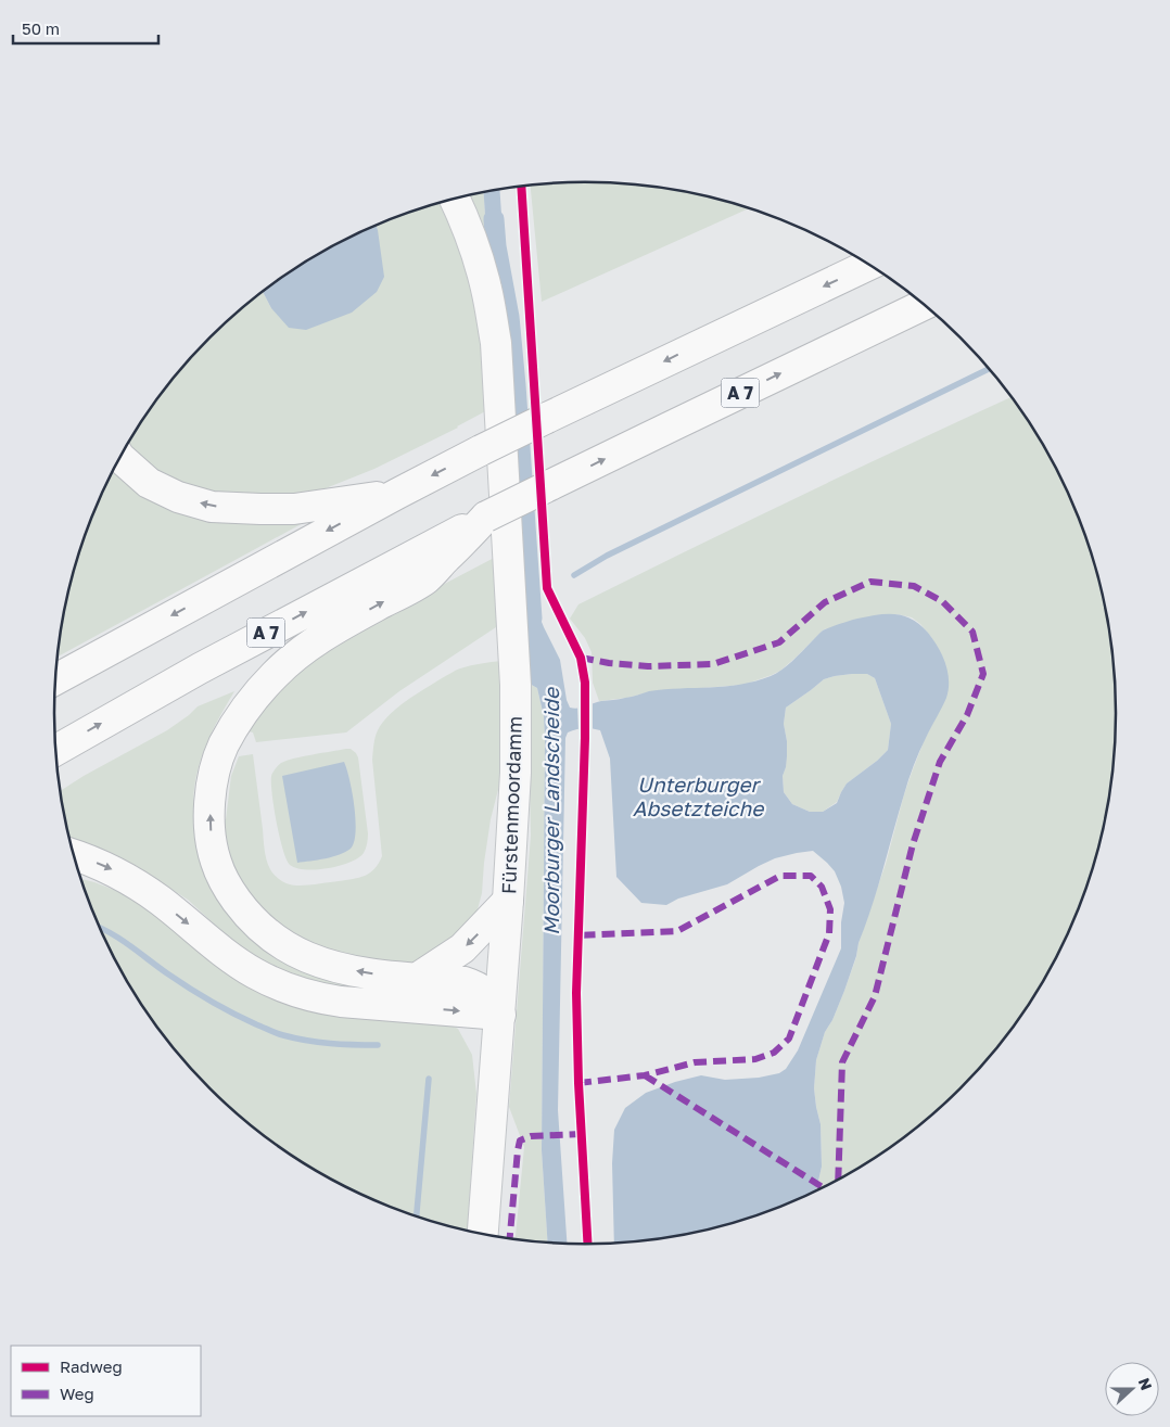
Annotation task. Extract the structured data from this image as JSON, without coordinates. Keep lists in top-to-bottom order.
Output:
{
  "streets": {
    "main road": ["A 7", "Fürstenmoordamm"]
  },
  "water": ["Unterburger Absetzteiche", "Moorburger Landscheide"],
  "legend": ["Radweg", "Weg"],
  "scale_bar": "50 m",
  "north": "right"
}
